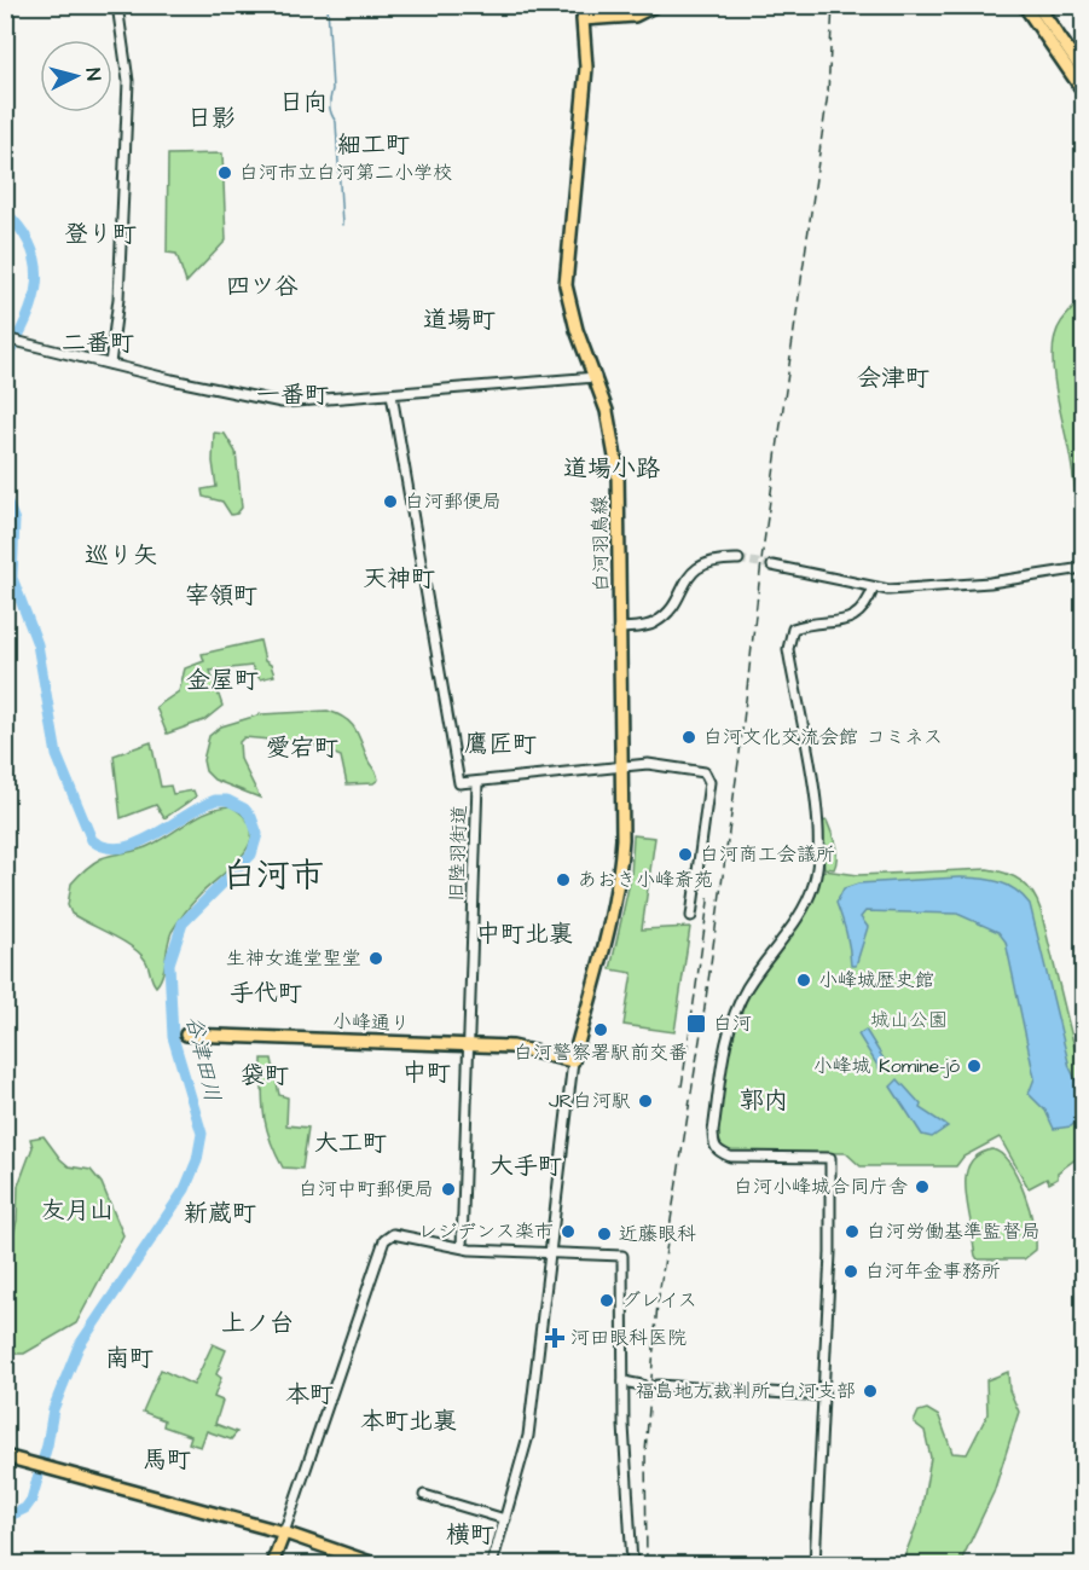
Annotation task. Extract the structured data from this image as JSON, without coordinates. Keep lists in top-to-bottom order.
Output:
{
  "streets": {
    "main road": ["白河羽鳥線", "小峰通り"],
    "street": ["旧陸羽街道"]
  },
  "crossings": [
    ["白河羽鳥線", "小峰通り"],
    ["旧陸羽街道", "小峰通り"]
  ],
  "districts": [
    "日向",
    "日影",
    "細工町",
    "登り町",
    "四ツ谷",
    "道場町",
    "二番町",
    "会津町",
    "一番町",
    "道場小路",
    "巡り矢",
    "天神町",
    "宰領町",
    "金屋町",
    "鷹匠町",
    "愛宕町",
    "白河市",
    "中町北裏",
    "手代町",
    "中町",
    "袋町",
    "郭内",
    "大工町",
    "大手町",
    "友月山",
    "新蔵町",
    "上ノ台",
    "南町",
    "本町",
    "本町北裏",
    "馬町",
    "横町"
  ],
  "water": ["谷津田川"],
  "parks": ["城山公園"],
  "places": {
    "other": [
      "白河市立白河第二小学校",
      "白河郵便局",
      "白河文化交流会館 コミネス",
      "白河商工会議所",
      "あおき小峰斎苑",
      "生神女進堂聖堂",
      "小峰城歴史館",
      "白河警察署駅前交番",
      "小峰城 Komine-jō",
      "JR白河駅",
      "白河小峰城合同庁舎",
      "白河中町郵便局",
      "レジデンス楽市",
      "白河労働基準監督局",
      "近藤眼科",
      "白河年金事務所",
      "グレイス",
      "福島地方裁判所 白河支部"
    ],
    "transit": ["白河"],
    "health": ["河田眼科医院"]
  },
  "north": "right"
}
